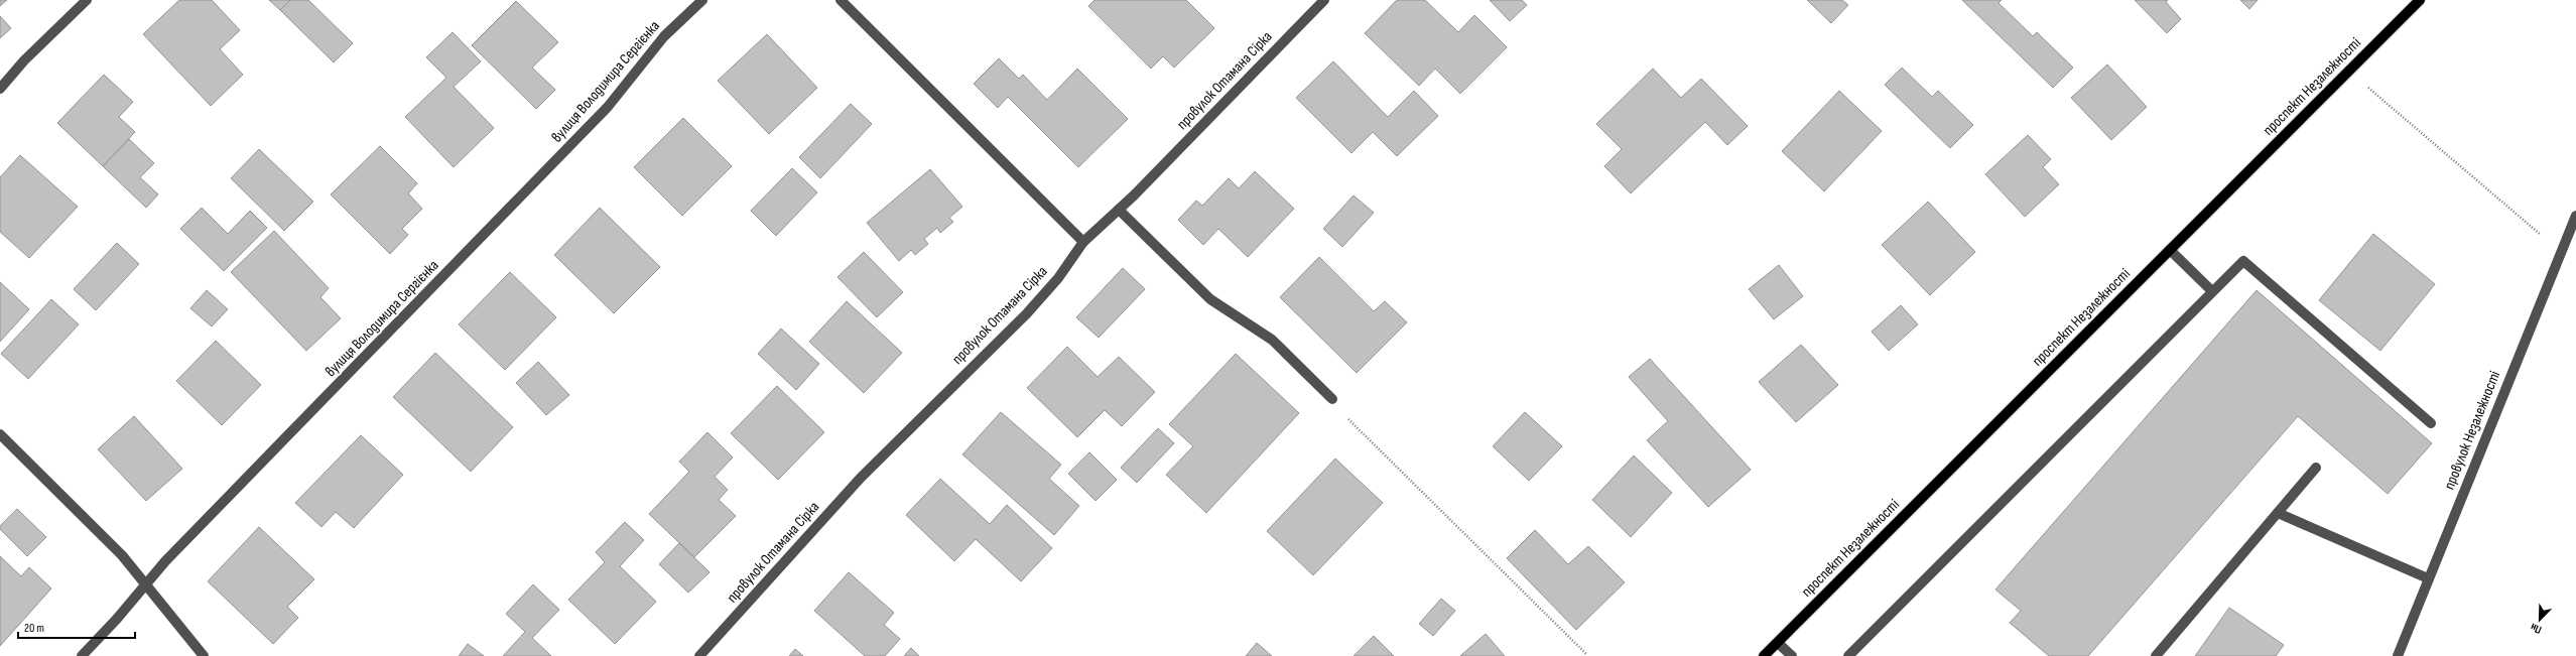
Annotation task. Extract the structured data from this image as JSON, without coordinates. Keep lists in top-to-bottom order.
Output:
{
  "streets": {
    "main road": ["проспект Незалежності"],
    "street": ["провулок Отамана Сірка", "вулиця Володимира Сергієнка", "провулок Незалежності"]
  },
  "scale_bar": "20 m",
  "north": "bottom left"
}
